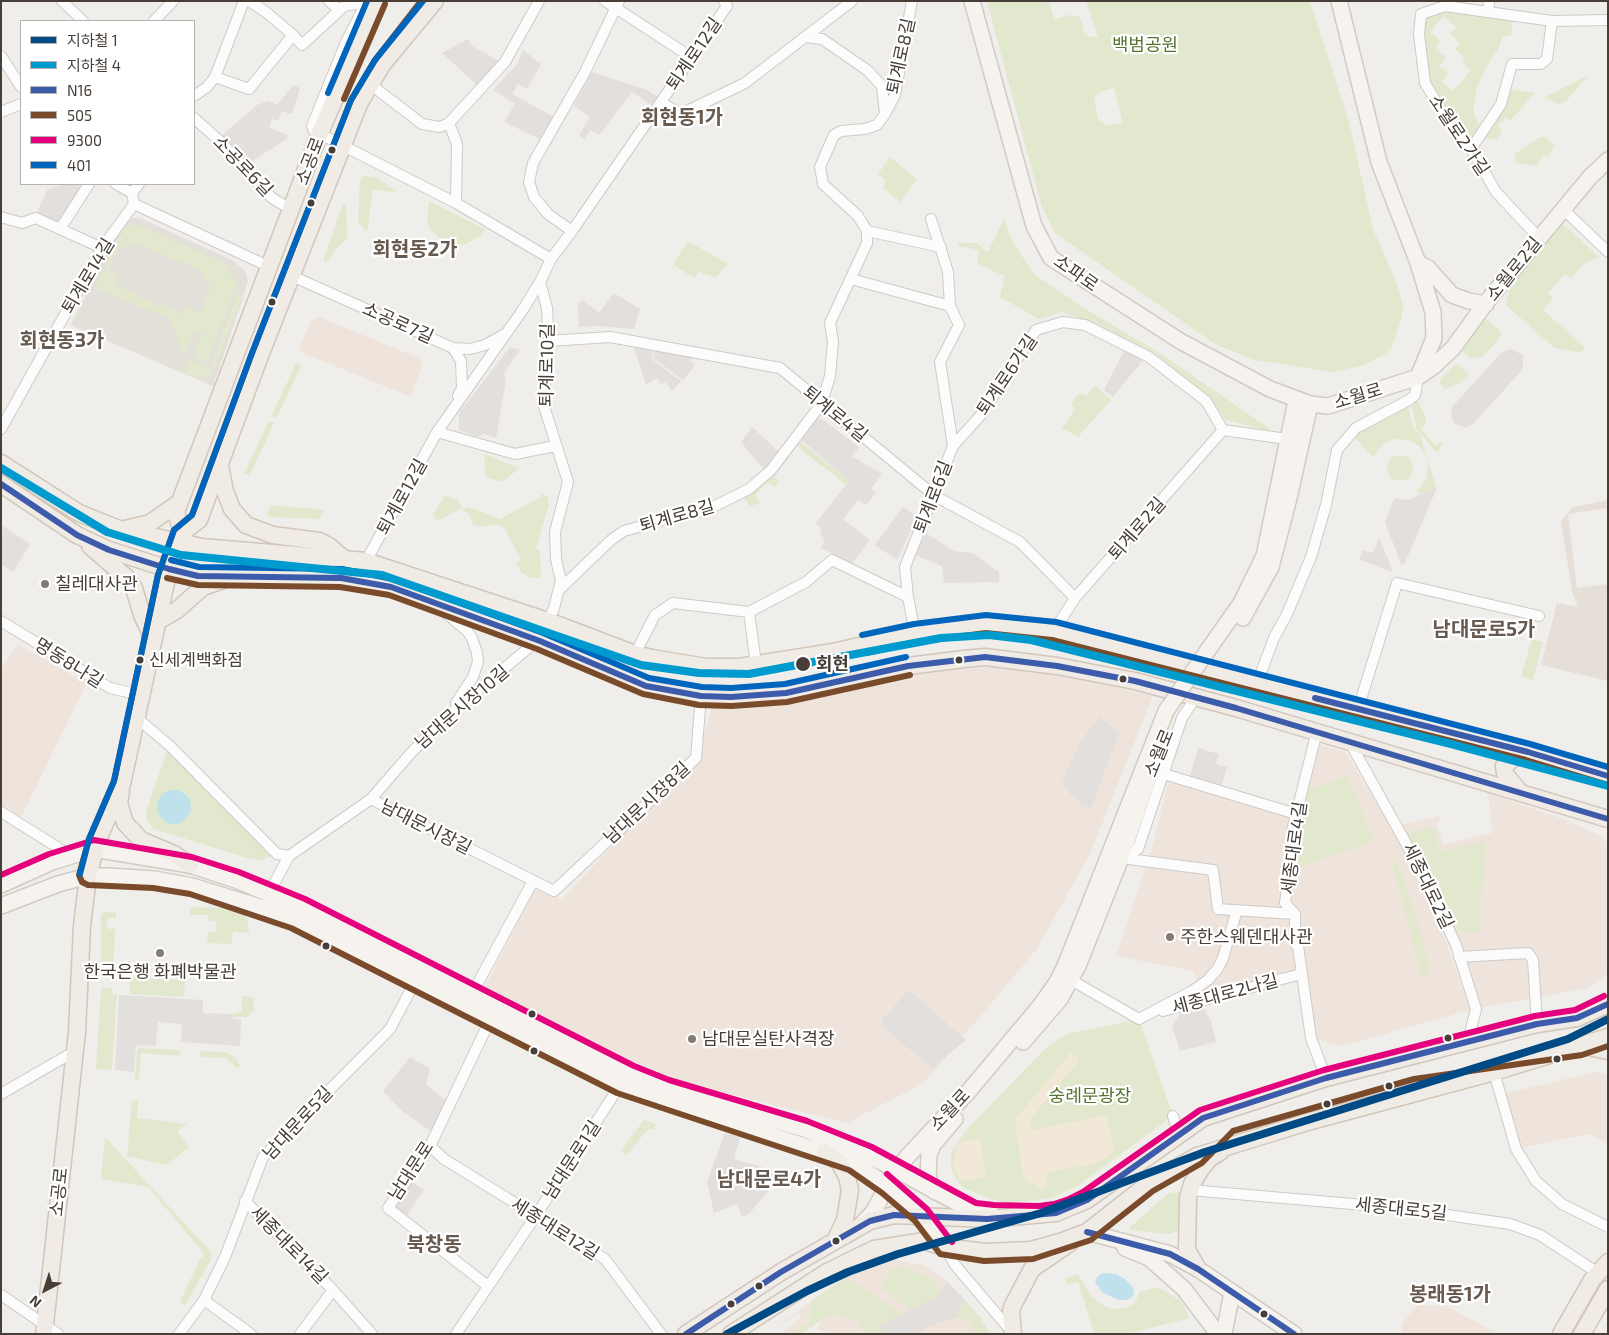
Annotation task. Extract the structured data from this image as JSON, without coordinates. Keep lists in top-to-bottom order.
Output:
{
  "streets": {
    "main road": [
      "소공로",
      "소월로2길",
      "소파로",
      "소월로"
    ],
    "street": [
      "퇴계로12길",
      "퇴계로8길",
      "소월로2가길",
      "소공로6길",
      "퇴계로14길",
      "소공로7길",
      "퇴계로10길",
      "퇴계로6가길",
      "퇴계로4길",
      "퇴계로6길",
      "퇴계로2길",
      "명동8나길",
      "남대문시장10길",
      "남대문시장8길",
      "남대문시장길",
      "세종대로4길",
      "세종대로2길",
      "세종대로2나길",
      "남대문로5길",
      "남대문로1길",
      "남대문로",
      "세종대로5길",
      "세종대로12길",
      "세종대로14길"
    ]
  },
  "crossings": [
    ["퇴계로12길", "소공로7길"],
    ["퇴계로12길", "퇴계로10길"],
    ["퇴계로8길", "퇴계로10길"],
    ["퇴계로8길", "퇴계로4길"],
    ["소월로2가길", "소월로2길"],
    ["소공로", "소공로6길"],
    ["소공로", "소공로7길"],
    ["소공로", "명동8나길"],
    ["소월로2길", "소월로"],
    ["소파로", "소월로"],
    ["퇴계로10길", "퇴계로4길"],
    ["퇴계로10길", "남대문시장10길"],
    ["퇴계로6가길", "퇴계로6길"],
    ["퇴계로6가길", "퇴계로2길"],
    ["소월로", "세종대로4길"],
    ["퇴계로4길", "퇴계로6길"],
    ["퇴계로4길", "퇴계로2길"],
    ["남대문시장10길", "남대문시장길"],
    ["남대문시장8길", "남대문시장길"],
    ["세종대로4길", "세종대로2나길"],
    ["남대문로5길", "세종대로14길"],
    ["남대문로1길", "남대문로"],
    ["남대문로1길", "세종대로12길"],
    ["남대문로", "세종대로12길"]
  ],
  "districts": [
    "회현동1가",
    "회현동2가",
    "회현동3가",
    "남대문로5가",
    "남대문로4가",
    "북창동",
    "봉래동1가"
  ],
  "parks": ["백범공원", "숭례문광장"],
  "places": [
    "칠레대사관",
    "신세계백화점",
    "회현",
    "주한스웨덴대사관",
    "한국은행 화폐박물관",
    "남대문실탄사격장"
  ],
  "lines": [
    "transit line 505",
    "transit line 401",
    "metro line 4",
    "transit line N16",
    "transit line 9300",
    "metro line 1"
  ],
  "legend": [
    "지하철 1",
    "지하철 4",
    "N16",
    "505",
    "9300",
    "401"
  ],
  "north": "bottom left"
}
